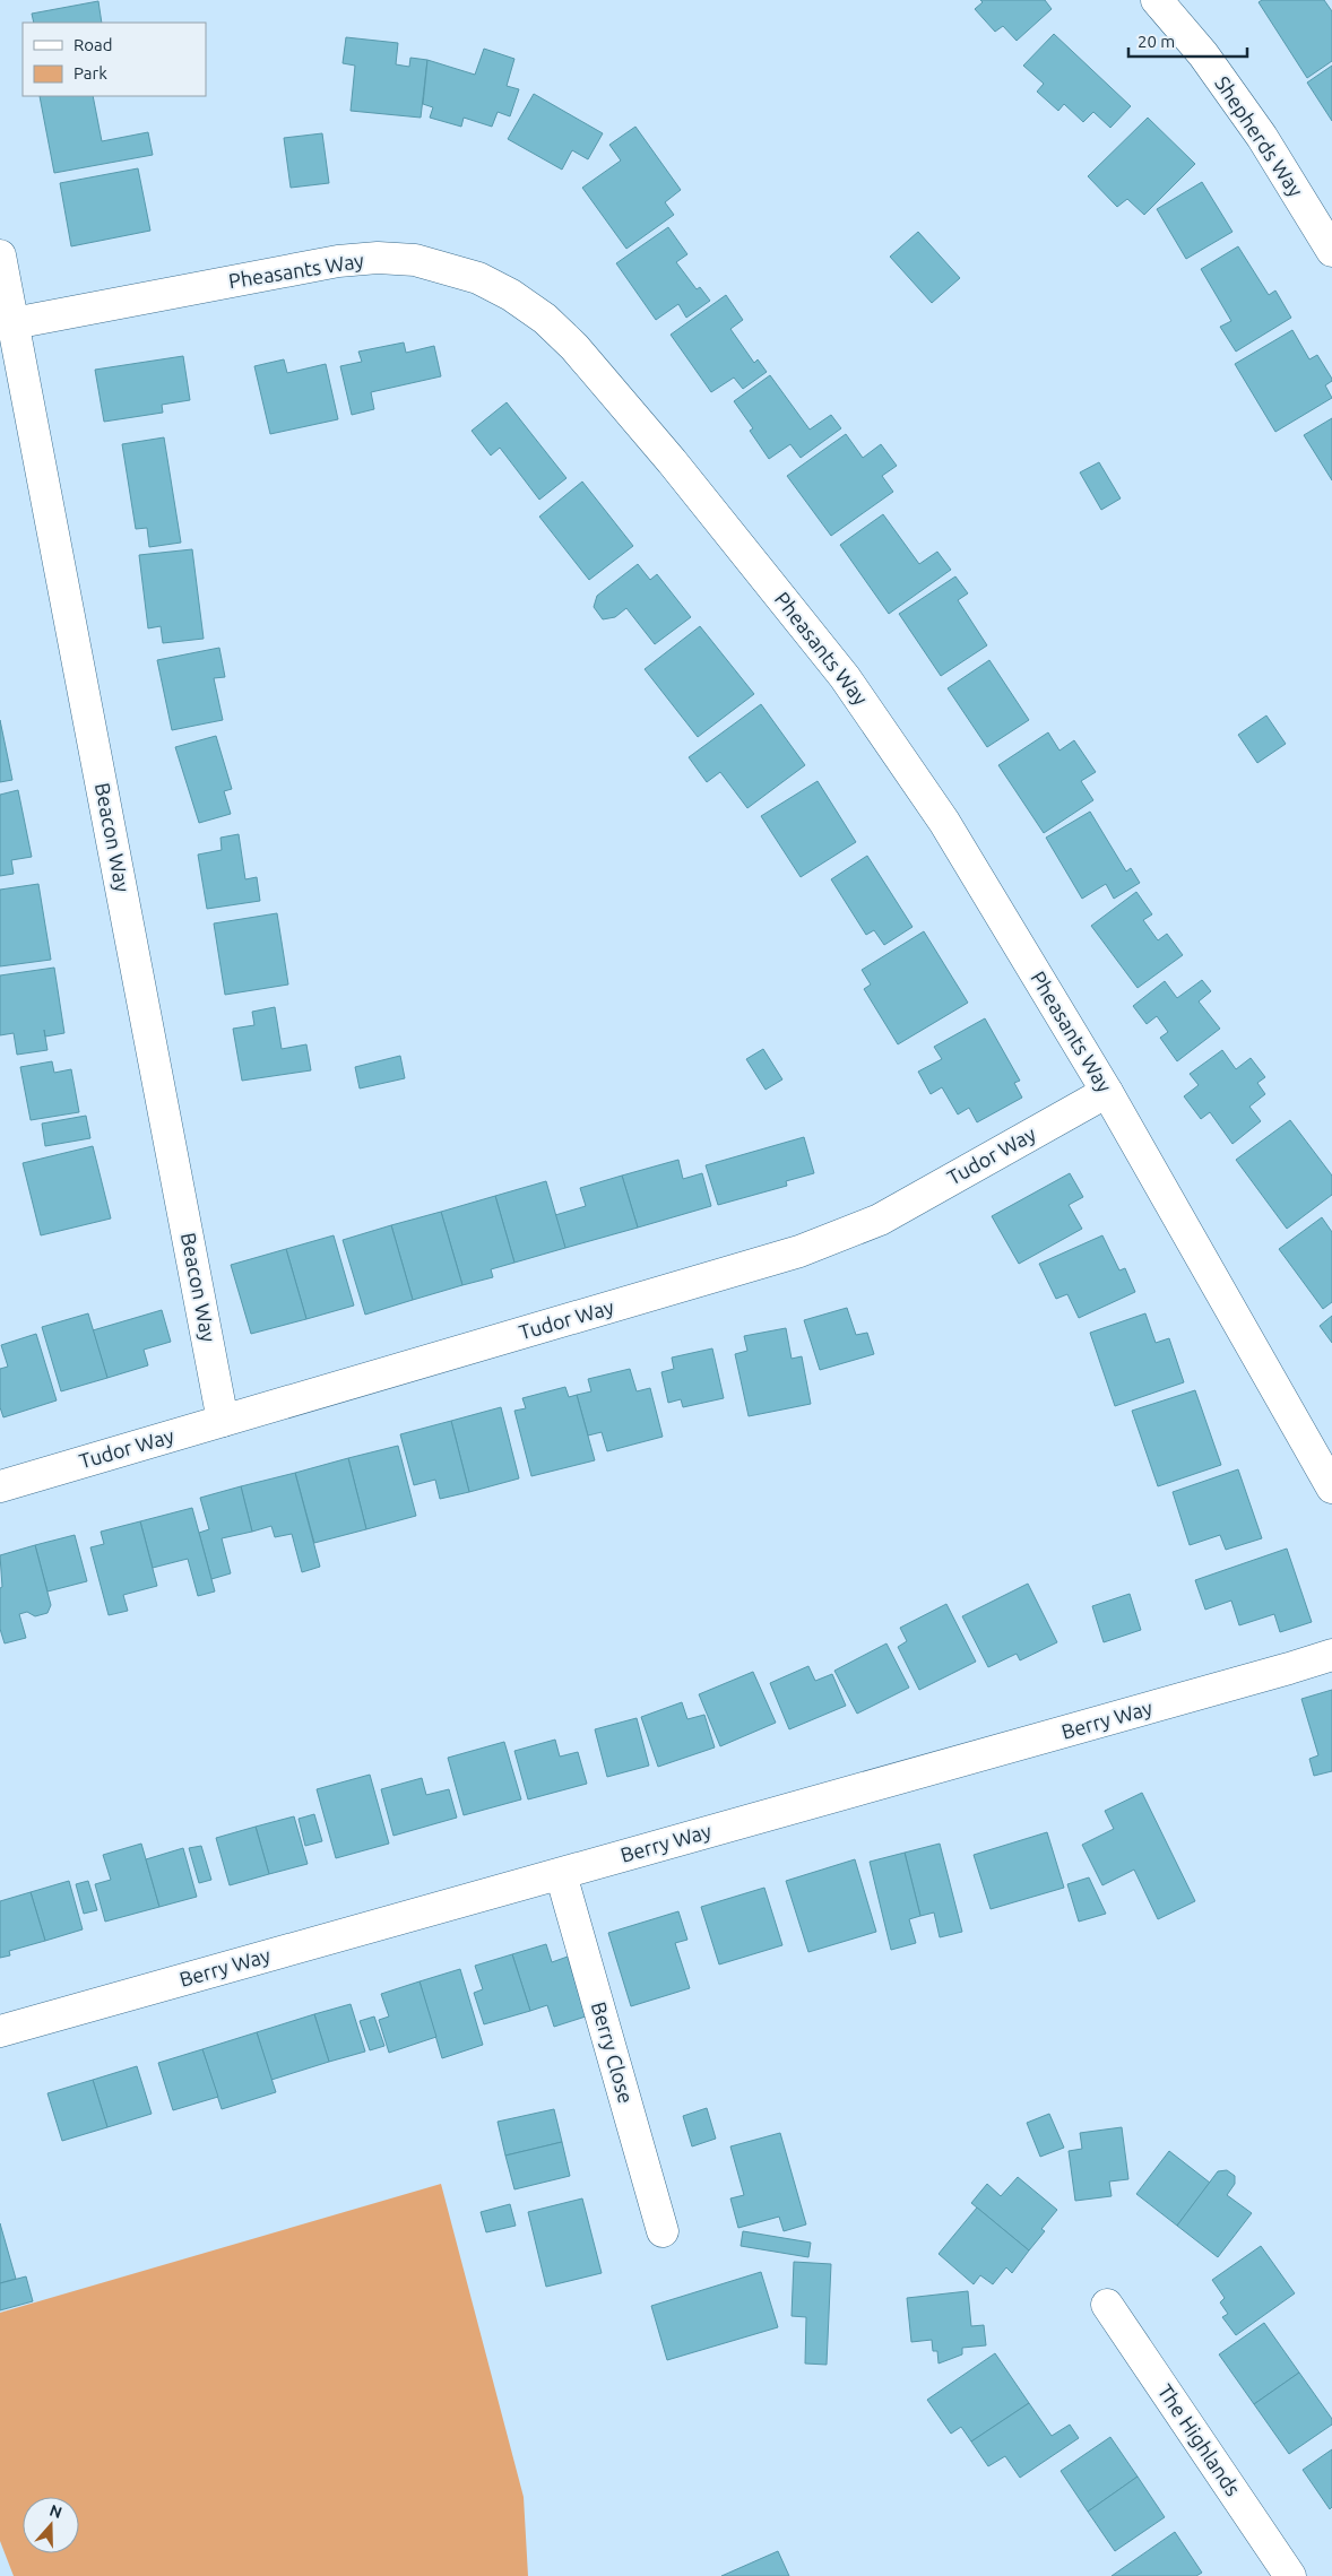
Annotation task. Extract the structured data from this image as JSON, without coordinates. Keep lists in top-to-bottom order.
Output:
{
  "streets": {
    "street": [
      "Shepherds Way",
      "Pheasants Way",
      "Beacon Way",
      "Tudor Way",
      "Berry Way",
      "Berry Close",
      "The Highlands"
    ]
  },
  "crossings": [
    ["Pheasants Way", "Beacon Way"],
    ["Pheasants Way", "Tudor Way"],
    ["Beacon Way", "Tudor Way"],
    ["Berry Way", "Berry Close"]
  ],
  "legend": ["Road", "Park"],
  "scale_bar": "20 m",
  "north": "top"
}
